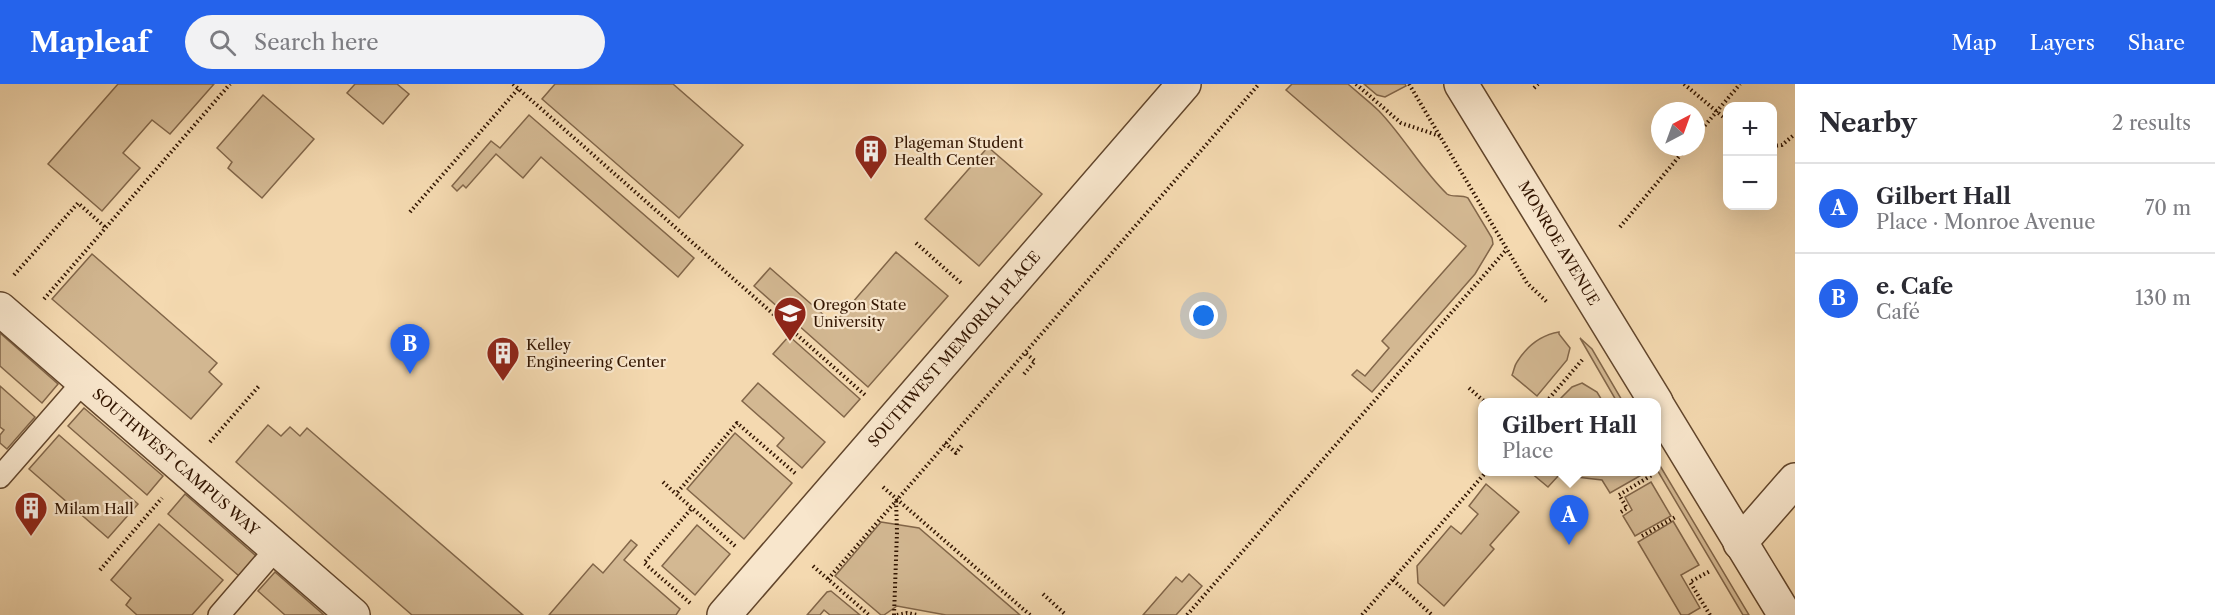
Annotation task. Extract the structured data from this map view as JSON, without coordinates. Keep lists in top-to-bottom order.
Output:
{
  "streets": {
    "street": ["MONROE AVENUE", "SOUTHWEST MEMORIAL PLACE", "SOUTHWEST CAMPUS WAY"]
  },
  "places": {
    "building": ["Plageman Student Health Center", "Kelley Engineering Center", "Milam Hall"],
    "school or university": ["Oregon State University"]
  },
  "north": "top right",
  "page": {
    "header": "Mapleaf",
    "search": "Search here",
    "nav": ["Map", "Layers", "Share"],
    "heading": ["Nearby", "2 results"],
    "map_buttons": ["+", "−"],
    "list": [
      {
        "mark": "A",
        "name": "Gilbert Hall",
        "note": "Place · Monroe Avenue",
        "value": "70 m"
      },
      {
        "mark": "B",
        "name": "e. Cafe",
        "note": "Café",
        "value": "130 m"
      }
    ],
    "pins": ["B", "A"],
    "popup": ["Gilbert Hall", "Place"]
  }
}
